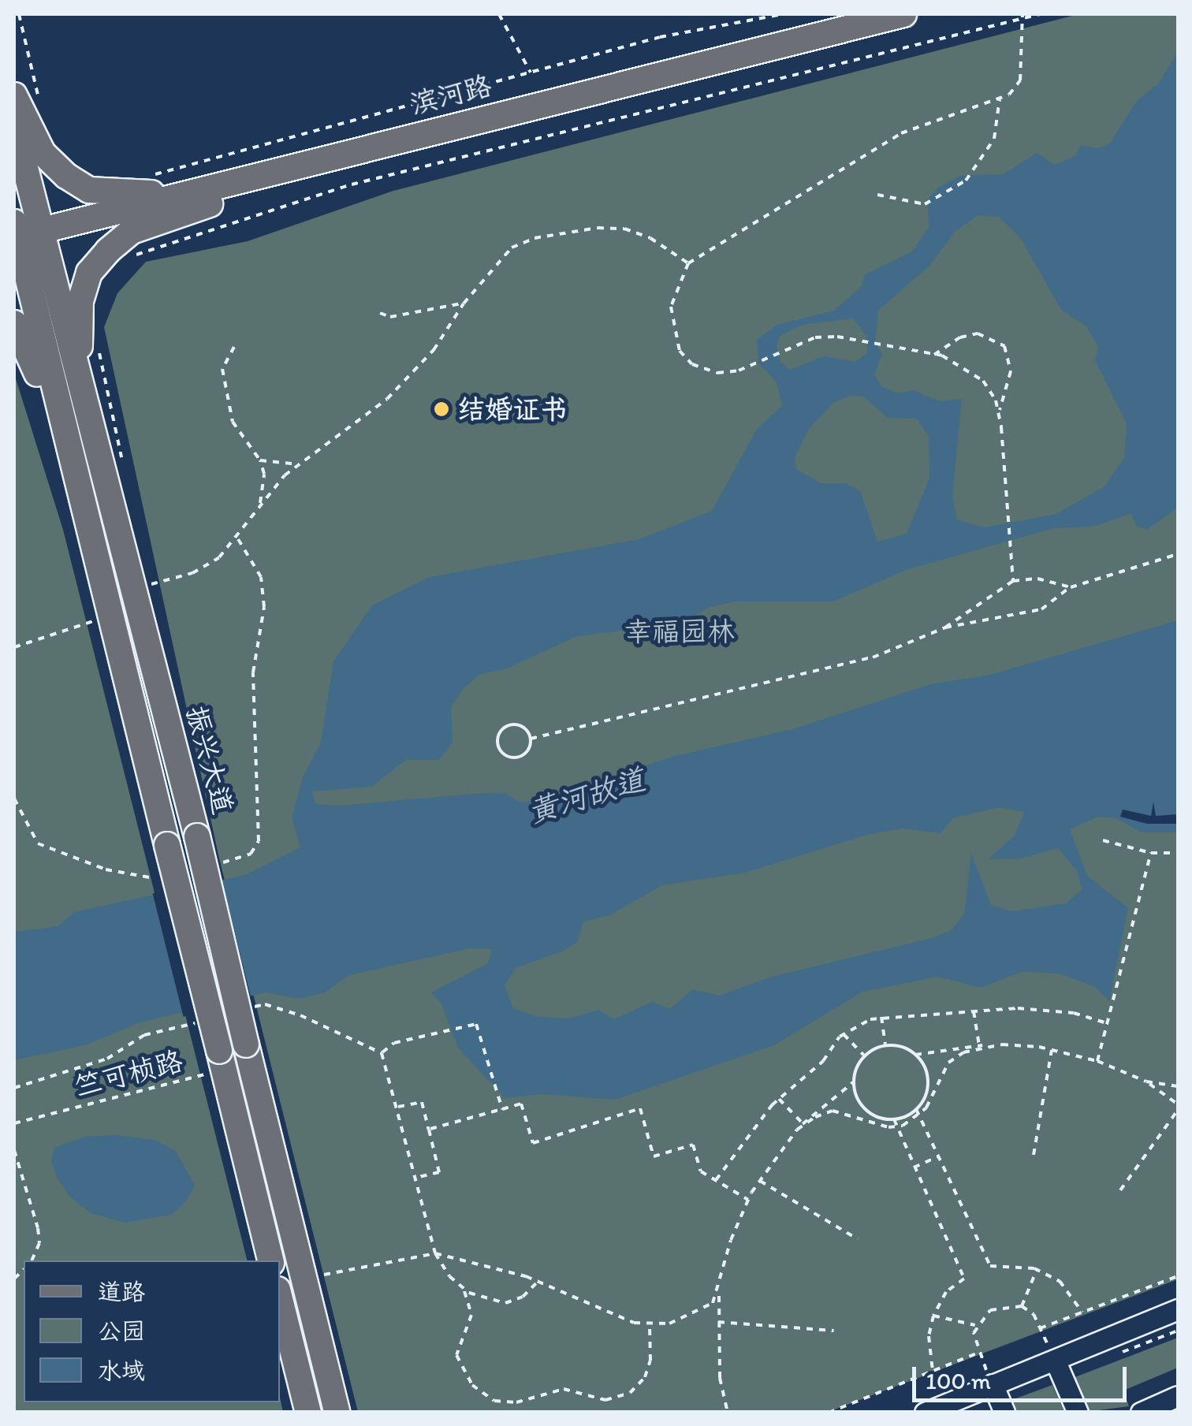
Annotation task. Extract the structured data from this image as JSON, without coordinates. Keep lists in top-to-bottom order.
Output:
{
  "streets": {
    "main road": ["滨河路", "振兴大道"],
    "path": ["竺可桢路"]
  },
  "crossings": [
    ["滨河路", "振兴大道"],
    ["振兴大道", "竺可桢路"]
  ],
  "water": ["黄河故道"],
  "parks": ["幸福园林"],
  "places": ["结婚证书"],
  "legend": ["道路", "公园", "水域"],
  "scale_bar": "100 m"
}
